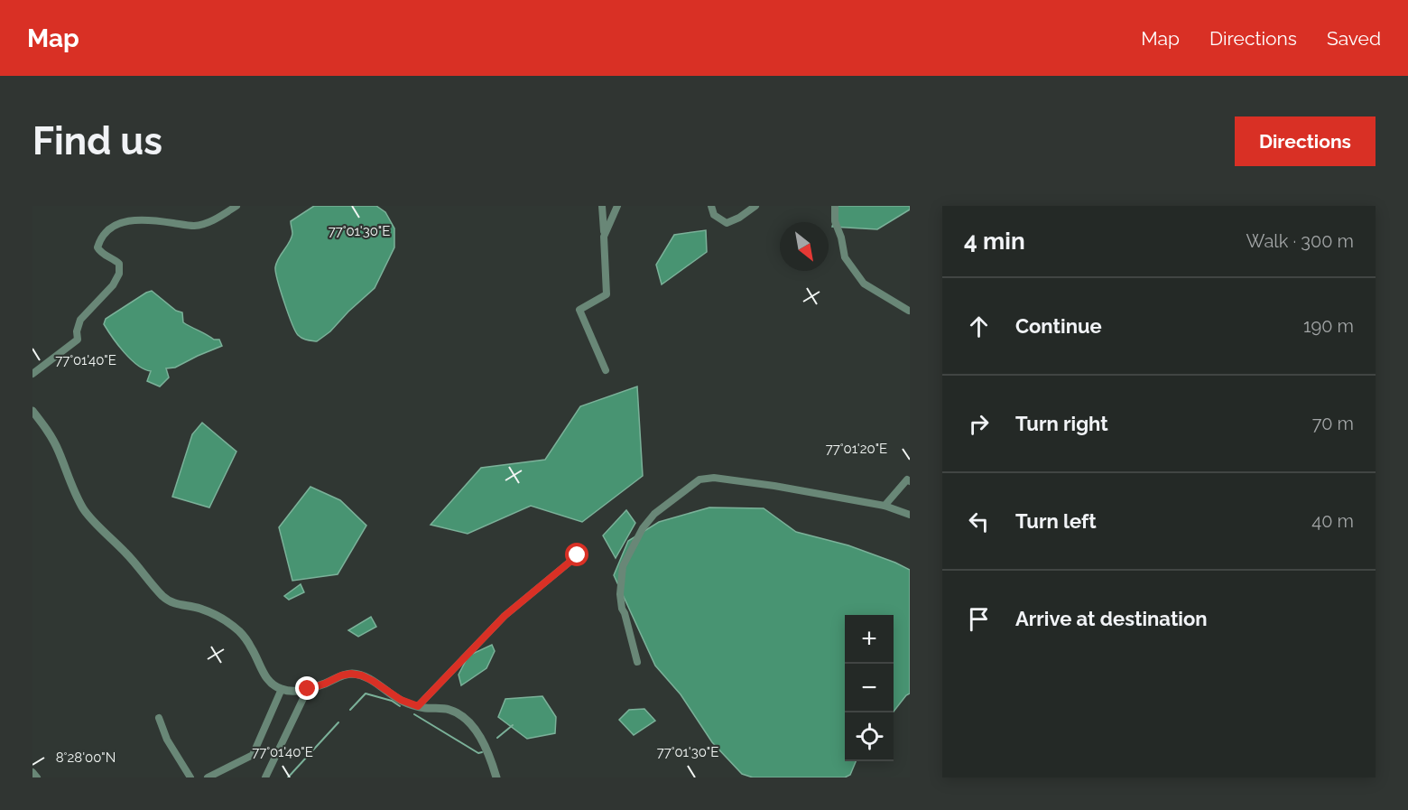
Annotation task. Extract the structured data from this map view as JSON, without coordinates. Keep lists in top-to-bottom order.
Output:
{
  "north": "bottom right",
  "page": {
    "header": "Map",
    "nav": ["Map", "Directions", "Saved"],
    "buttons": "Directions",
    "title": "Find us",
    "heading": ["4 min", "Walk · 300 m"],
    "list": [
      ["Continue", "190 m"],
      ["Turn right", "70 m"],
      ["Turn left", "40 m"],
      "Arrive at destination"
    ],
    "map_buttons": ["+", "−"]
  },
  "coordinates": [
    "77°01'30\"E",
    "77°01'40\"E",
    "77°01'20\"E",
    "8°28'00\"N"
  ]
}
